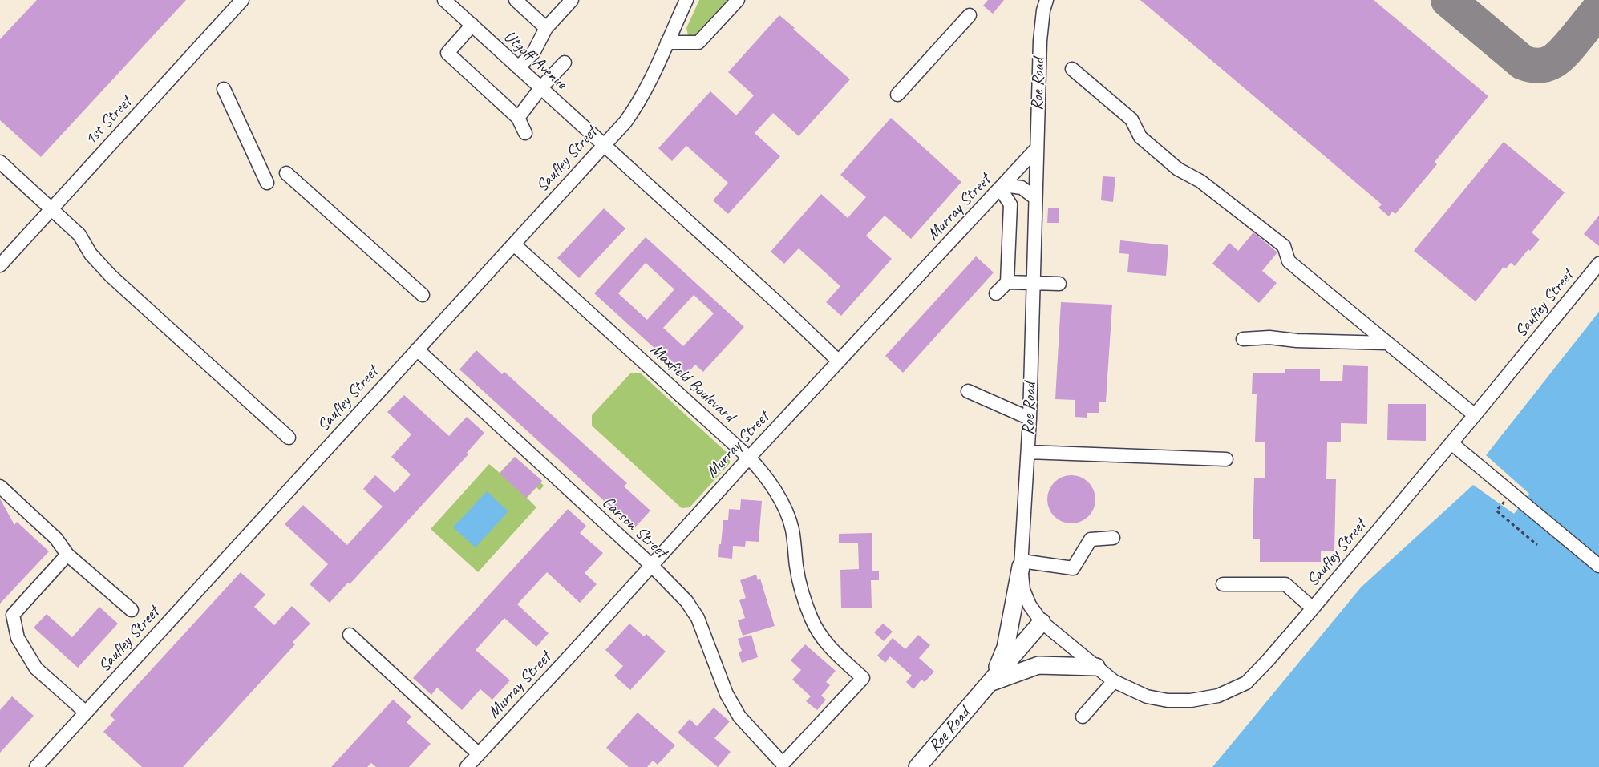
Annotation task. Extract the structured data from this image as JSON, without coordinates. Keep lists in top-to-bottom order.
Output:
{
  "streets": {
    "main road": ["Roe Road"],
    "street": [
      "Utgoff Avenue",
      "1st Street",
      "Saufley Street",
      "Murray Street",
      "Maxfield Boulevard",
      "Carson Street"
    ]
  },
  "crossings": [
    ["Utgoff Avenue", "Saufley Street"],
    ["Utgoff Avenue", "Murray Street"],
    ["Roe Road", "Saufley Street"],
    ["Roe Road", "Murray Street"],
    ["Saufley Street", "Maxfield Boulevard"],
    ["Saufley Street", "Carson Street"],
    ["Murray Street", "Maxfield Boulevard"],
    ["Murray Street", "Carson Street"],
    ["Maxfield Boulevard", "Carson Street"]
  ]
}
